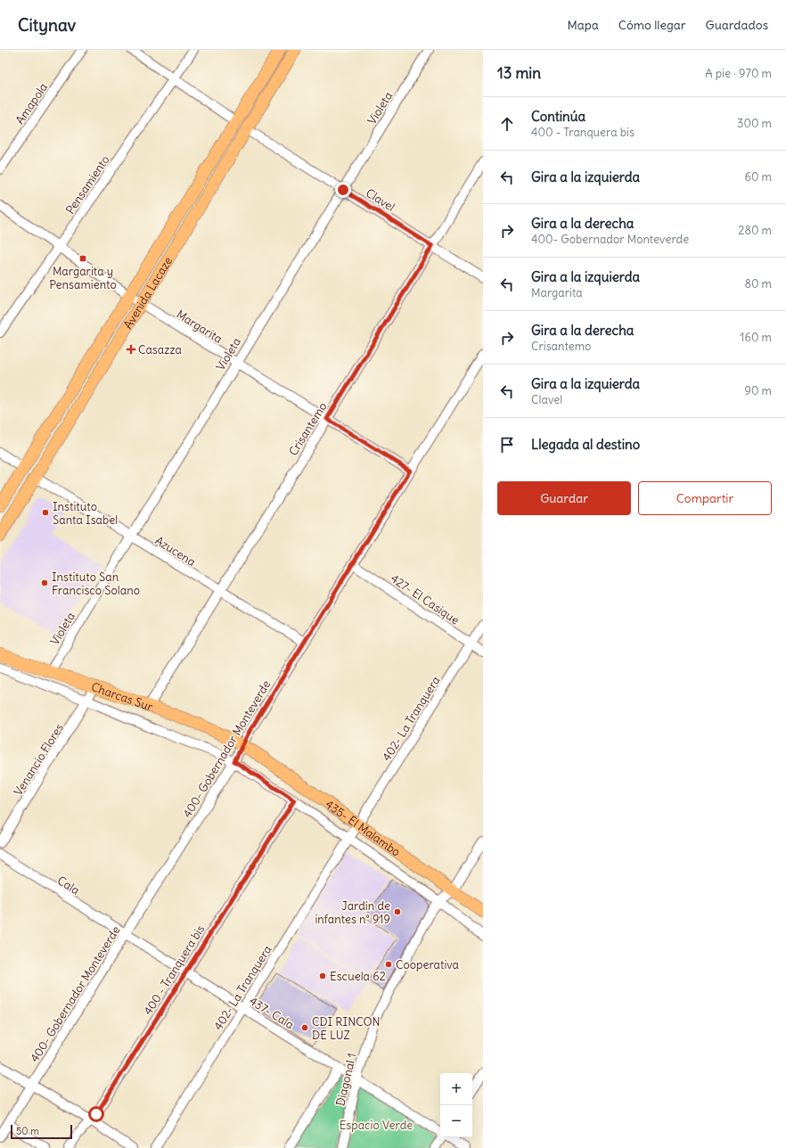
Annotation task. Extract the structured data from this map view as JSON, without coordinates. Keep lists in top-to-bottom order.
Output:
{
  "streets": {
    "main road": ["Avenida Lacaze", "Charcas Sur", "435- El Malambo"],
    "street": [
      "Amapola",
      "Violeta",
      "Pensamiento",
      "Clavel",
      "Margarita",
      "Crisantemo",
      "Azucena",
      "427- El Casique",
      "402- La Tranquera",
      "400- Gobernador Monteverde",
      "Venancio Flores",
      "Cala",
      "400 - Tranquera bis",
      "437- Cala",
      "Diagonal 1"
    ]
  },
  "crossings": [
    ["Violeta", "Clavel"],
    ["Violeta", "Margarita"],
    ["Violeta", "Azucena"],
    ["Violeta", "Charcas Sur"],
    ["Pensamiento", "Margarita"],
    ["Clavel", "Avenida Lacaze"],
    ["Clavel", "Crisantemo"],
    ["Avenida Lacaze", "Margarita"],
    ["Avenida Lacaze", "Azucena"],
    ["Margarita", "Crisantemo"],
    ["Margarita", "400- Gobernador Monteverde"],
    ["Crisantemo", "Azucena"],
    ["Crisantemo", "Charcas Sur"],
    ["Azucena", "400- Gobernador Monteverde"],
    ["427- El Casique", "402- La Tranquera"],
    ["427- El Casique", "400- Gobernador Monteverde"],
    ["Charcas Sur", "400- Gobernador Monteverde"],
    ["Charcas Sur", "Venancio Flores"],
    ["Charcas Sur", "435- El Malambo"],
    ["402- La Tranquera", "435- El Malambo"],
    ["402- La Tranquera", "437- Cala"],
    ["400- Gobernador Monteverde", "435- El Malambo"],
    ["400- Gobernador Monteverde", "Cala"],
    ["400- Gobernador Monteverde", "437- Cala"],
    ["435- El Malambo", "Diagonal 1"],
    ["Cala", "437- Cala"],
    ["400 - Tranquera bis", "437- Cala"],
    ["437- Cala", "Diagonal 1"]
  ],
  "parks": ["Espacio Verde"],
  "places": {
    "transit": ["Margarita y Pensamiento"],
    "health": ["Casazza"],
    "other": [
      "Instituto Santa Isabel",
      "Instituto San Francisco Solano",
      "Jardín de infantes n° 919",
      "Cooperativa",
      "Escuela 62",
      "CDI RINCON DE LUZ"
    ]
  },
  "scale_bar": "50 m",
  "page": {
    "header": "Citynav",
    "nav": ["Mapa", "Cómo llegar", "Guardados"],
    "heading": ["13 min", "A pie · 970 m"],
    "list": [
      ["Continúa", "400 - Tranquera bis", "300 m"],
      ["Gira a la izquierda", "60 m"],
      ["Gira a la derecha", "400- Gobernador Monteverde", "280 m"],
      ["Gira a la izquierda", "Margarita", "80 m"],
      ["Gira a la derecha", "Crisantemo", "160 m"],
      ["Gira a la izquierda", "Clavel", "90 m"],
      "Llegada al destino"
    ],
    "buttons": ["Guardar", "Compartir"],
    "map_buttons": ["+", "−"],
    "scale": "50 m"
  }
}
